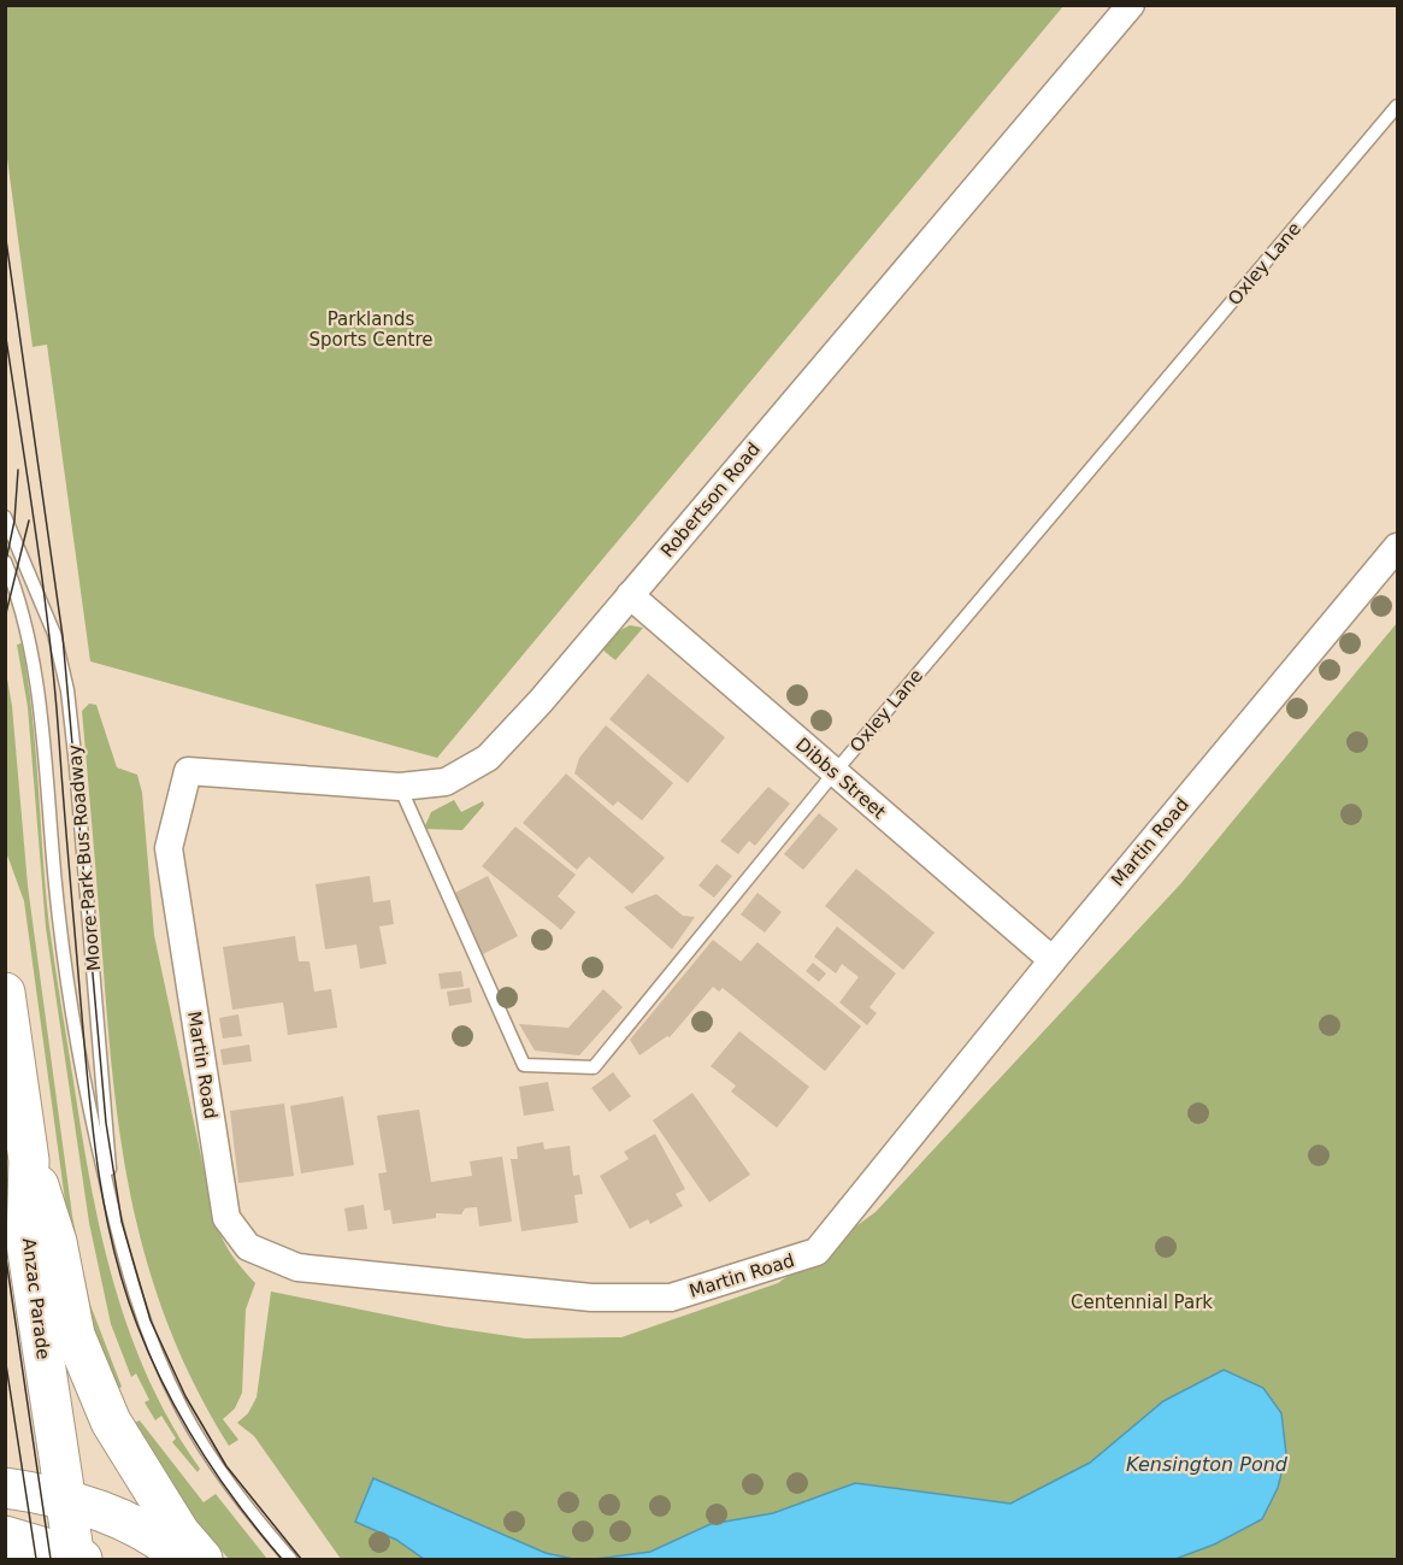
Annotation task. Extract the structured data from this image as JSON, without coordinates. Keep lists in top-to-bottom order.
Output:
{
  "streets": {
    "main road": ["Anzac Parade"],
    "street": ["Robertson Road", "Dibbs Street", "Martin Road"],
    "lane": ["Oxley Lane", "Moore Park Bus Roadway"]
  },
  "crossings": [
    ["Oxley Lane", "Robertson Road"],
    ["Oxley Lane", "Dibbs Street"],
    ["Robertson Road", "Dibbs Street"],
    ["Robertson Road", "Martin Road"],
    ["Dibbs Street", "Martin Road"]
  ],
  "water": ["Kensington Pond"],
  "parks": ["Parklands Sports Centre", "Centennial Park"]
}
